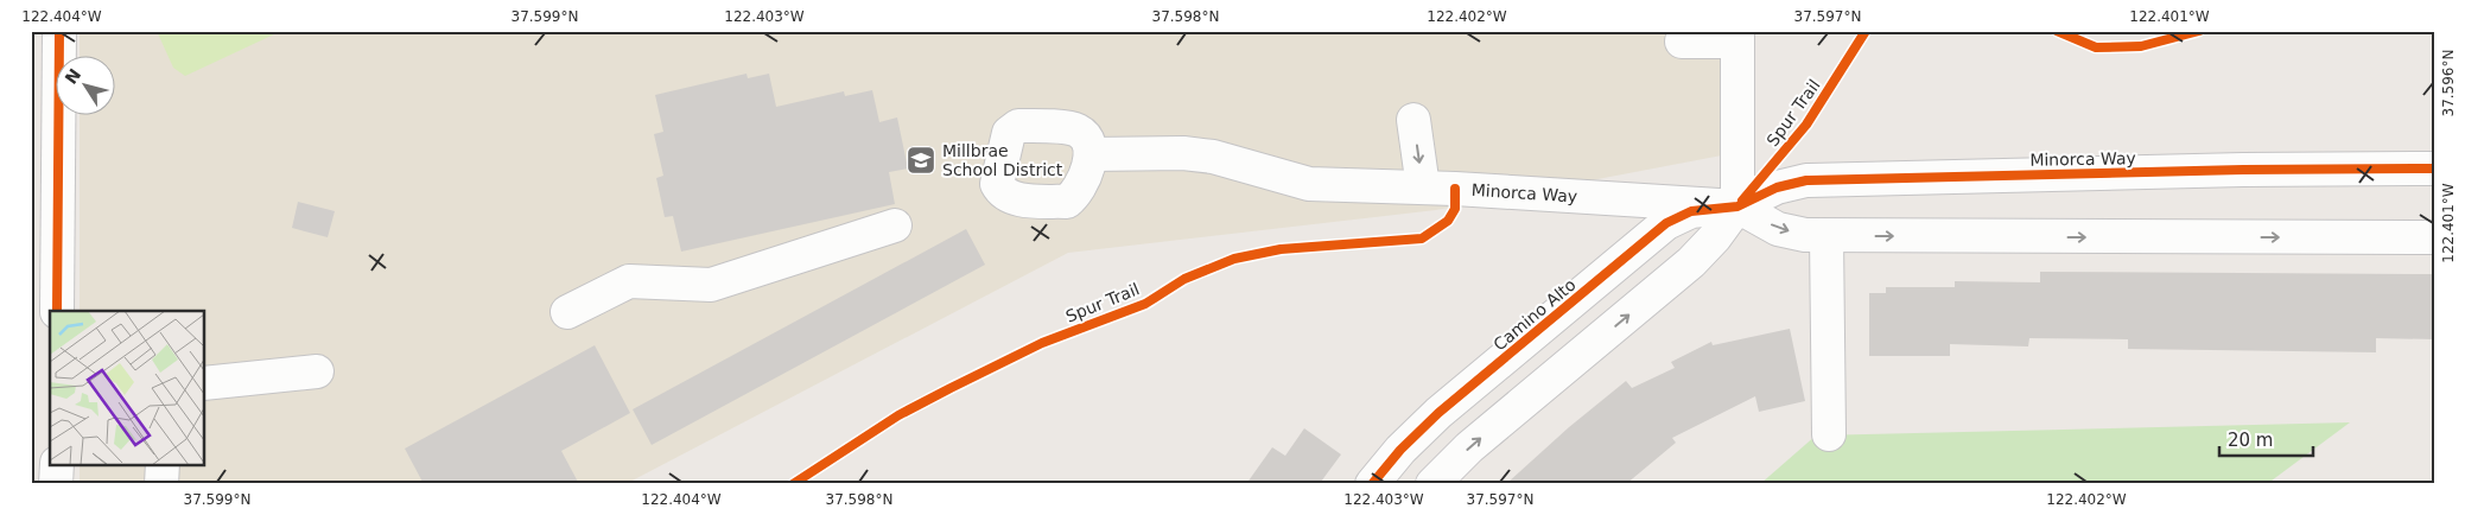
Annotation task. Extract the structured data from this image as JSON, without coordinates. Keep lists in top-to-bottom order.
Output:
{
  "streets": {
    "street": ["Minorca Way", "Camino Alto"],
    "cycle path": ["Spur Trail"]
  },
  "crossings": [
    ["Minorca Way", "Camino Alto"]
  ],
  "places": {
    "school or university": ["Millbrae School District"]
  },
  "scale_bar": "20 m",
  "north": "top left",
  "coordinates": [
    "122.404°W",
    "37.599°N",
    "122.403°W",
    "37.598°N",
    "122.402°W",
    "37.597°N",
    "122.401°W",
    "37.596°N"
  ]
}
